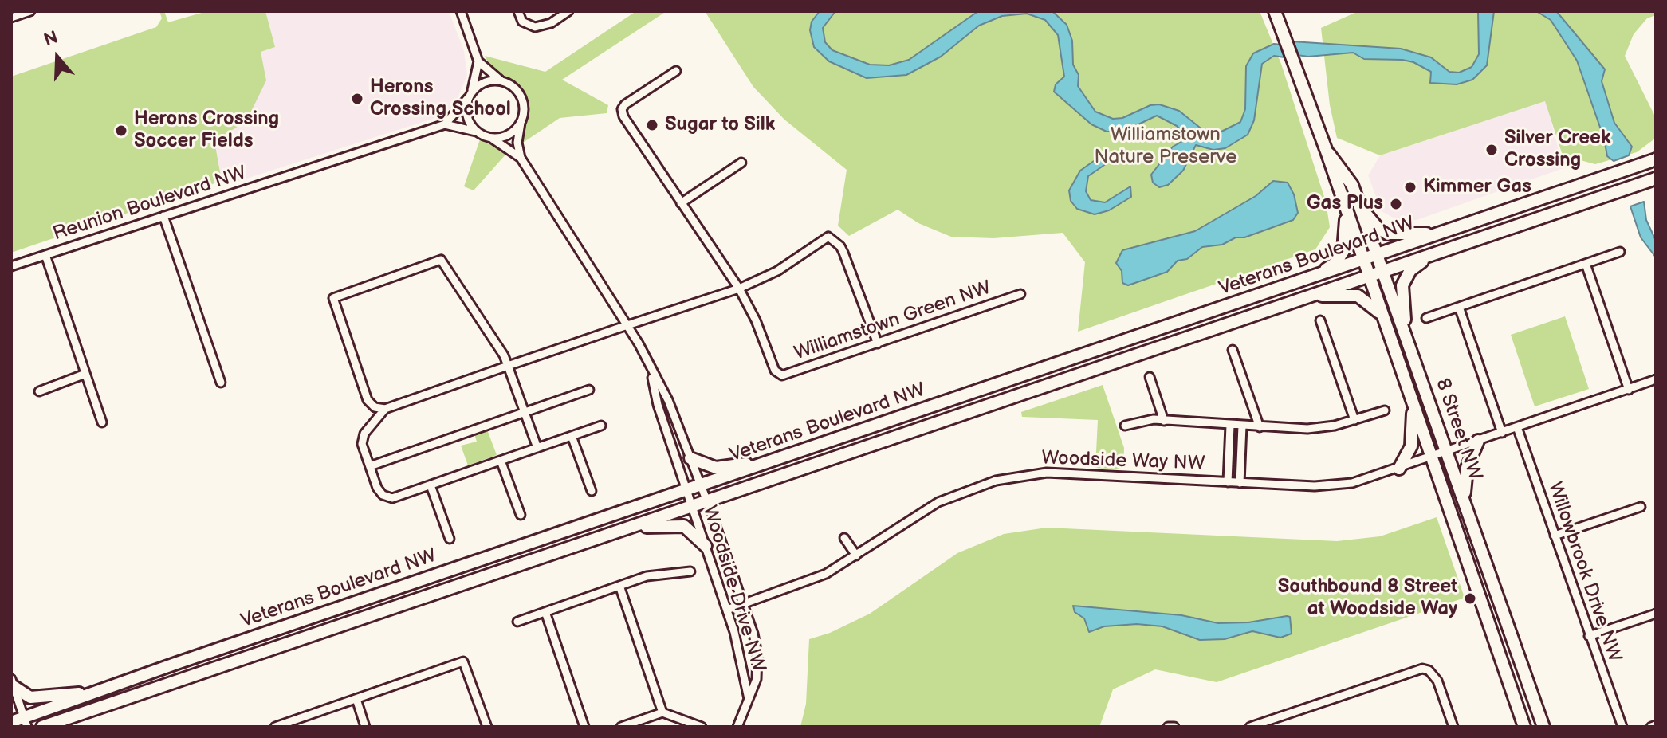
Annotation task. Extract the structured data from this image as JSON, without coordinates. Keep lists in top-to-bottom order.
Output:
{
  "streets": {
    "main road": ["Veterans Boulevard NW", "8 Street NW"],
    "street": [
      "Reunion Boulevard NW",
      "Williamstown Green NW",
      "Woodside Way NW",
      "Willowbrook Drive NW",
      "Woodside Drive NW"
    ]
  },
  "crossings": [
    ["Veterans Boulevard NW", "8 Street NW"],
    ["Veterans Boulevard NW", "Woodside Drive NW"],
    ["8 Street NW", "Woodside Way NW"],
    ["Woodside Way NW", "Willowbrook Drive NW"],
    ["Woodside Way NW", "Woodside Drive NW"]
  ],
  "parks": ["Williamstown Nature Preserve"],
  "places": [
    "Herons Crossing School",
    "Sugar to Silk",
    "Herons Crossing Soccer Fields",
    "Silver Creek Crossing",
    "Kimmer Gas",
    "Gas Plus",
    "Southbound 8 Street at Woodside Way"
  ],
  "north": "top"
}
